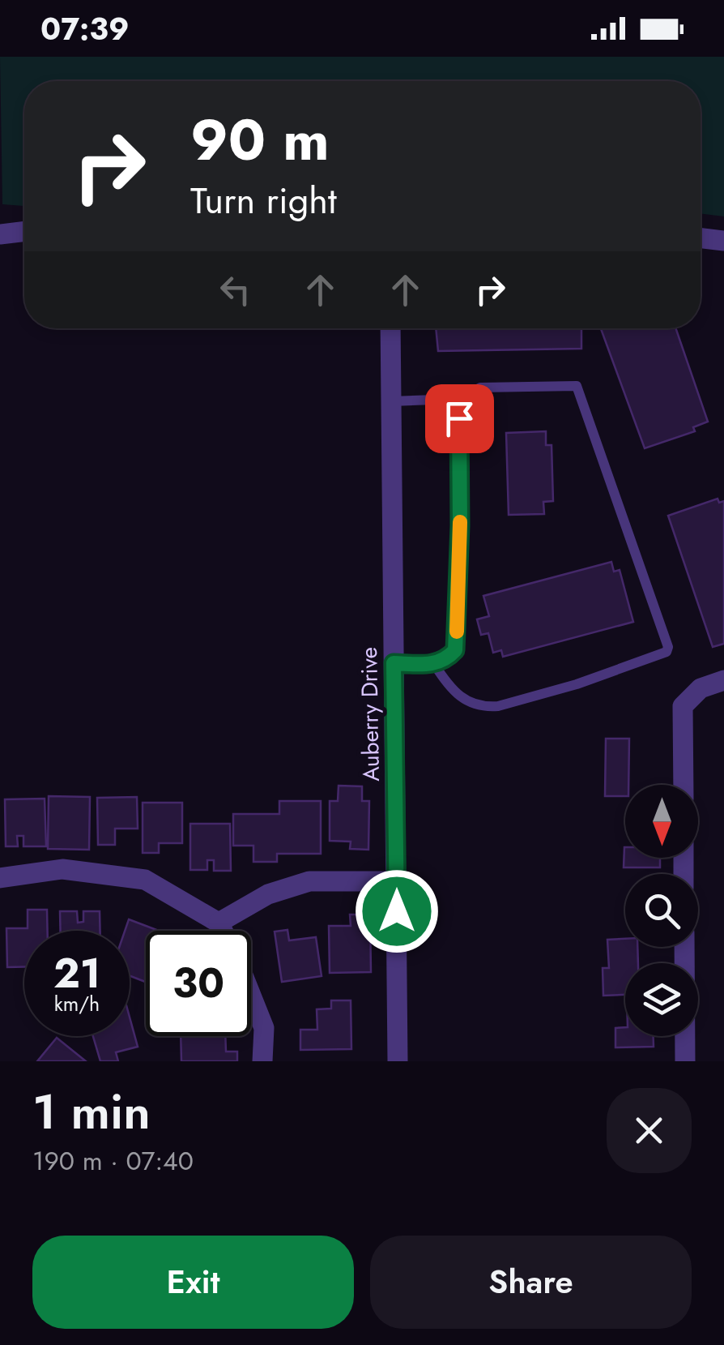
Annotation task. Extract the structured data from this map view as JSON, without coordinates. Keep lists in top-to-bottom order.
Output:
{
  "streets": {
    "street": ["Auberry Drive"]
  },
  "north": "bottom",
  "page": {
    "status": "07:39",
    "turn": ["90 m", "Turn right"],
    "speed": "21 km/h",
    "limit": "30",
    "heading": ["1 min", "190 m · 07:40"],
    "buttons": ["Exit", "Share"]
  }
}
